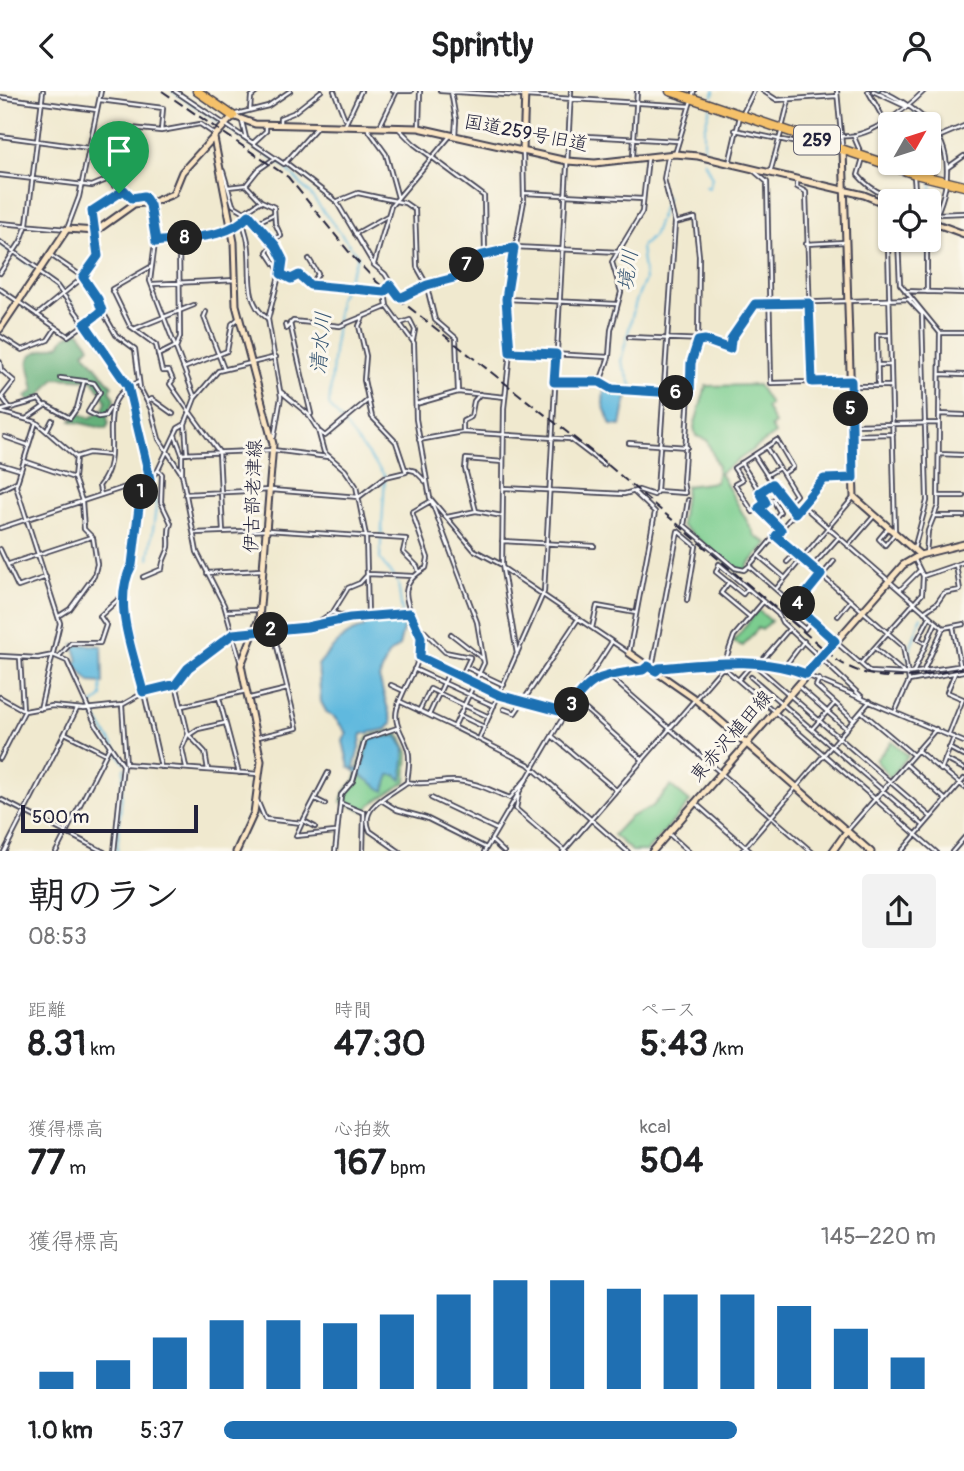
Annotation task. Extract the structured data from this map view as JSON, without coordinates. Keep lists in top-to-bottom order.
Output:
{
  "streets": {
    "highway": ["259"],
    "street": ["国道259号旧道", "伊古部老津線", "東赤沢植田線"]
  },
  "water": ["境川", "清水川"],
  "scale_bar": "500 m",
  "north": "top right",
  "page": {
    "header": "Sprintly",
    "pins": [
      "8",
      "7",
      "6",
      "5",
      "1",
      "4",
      "2",
      "3"
    ],
    "scale": "500 m",
    "heading": ["朝のラン", "08:53"],
    "stats": [
      ["距離", "8.31 km"],
      ["時間", "47:30"],
      ["ペース", "5:43 /km"],
      ["獲得標高", "77 m"],
      ["心拍数", "167 bpm"],
      ["kcal", "504"]
    ],
    "chart": ["獲得標高", "145–220 m"],
    "list": [
      {
        "name": "1.0 km",
        "note": "5:37"
      }
    ]
  }
}
